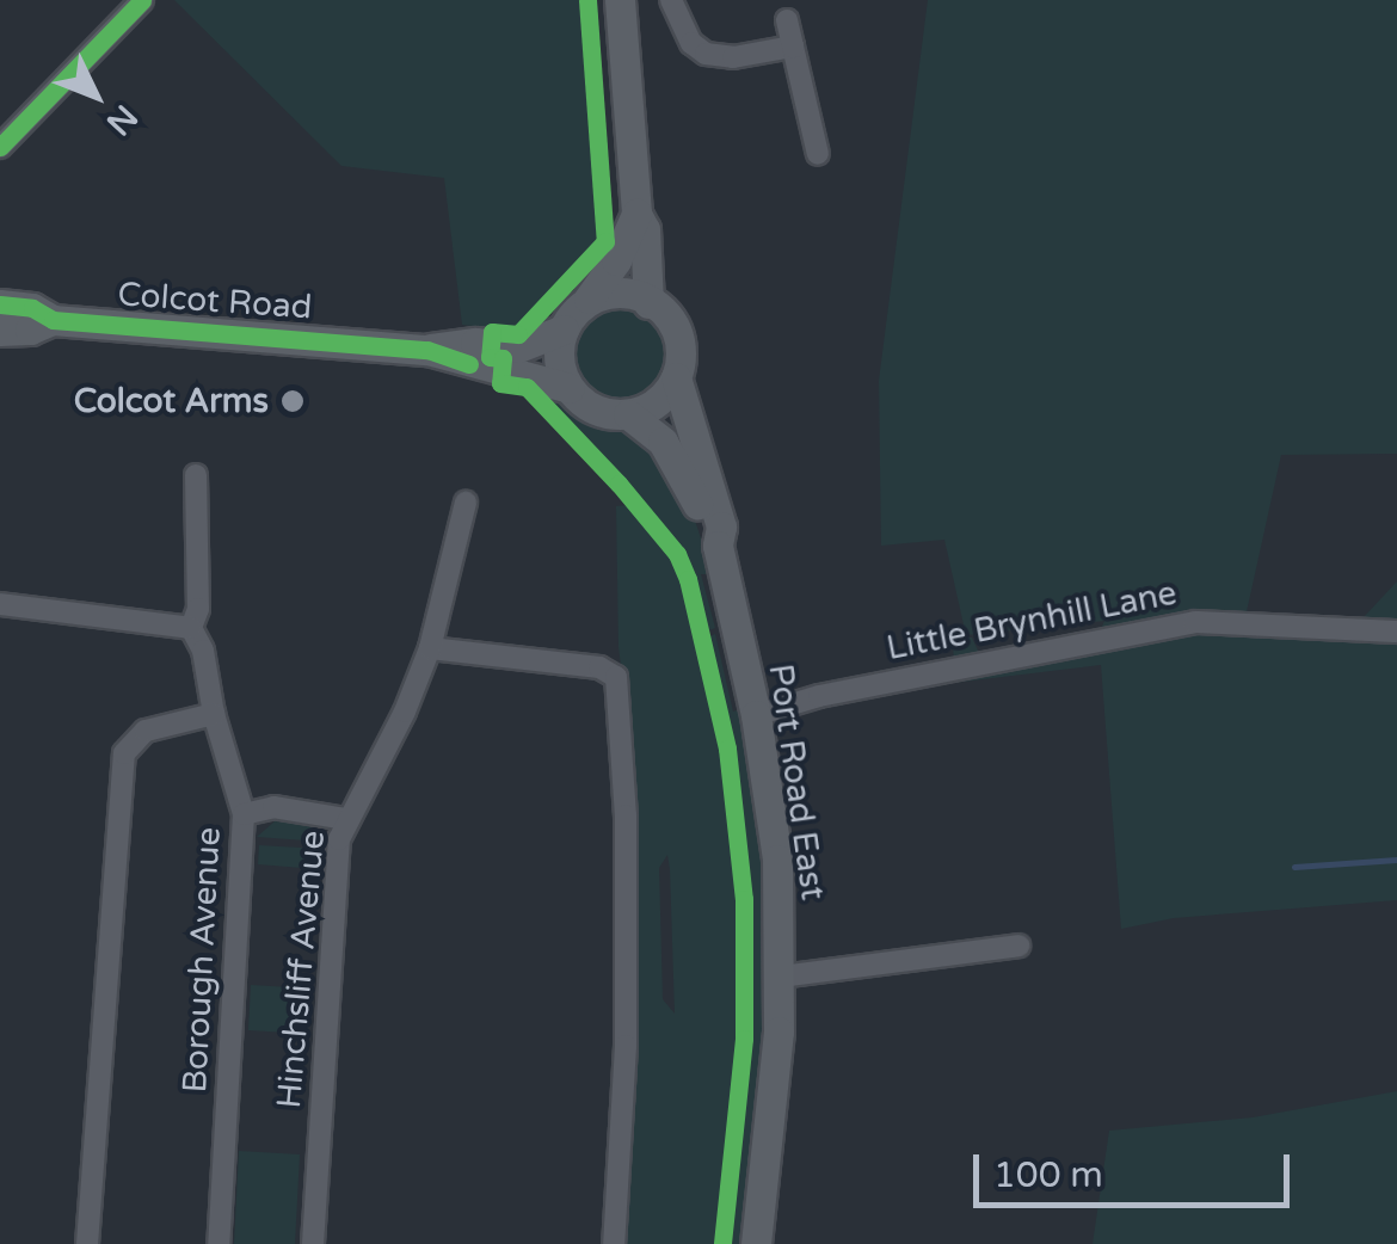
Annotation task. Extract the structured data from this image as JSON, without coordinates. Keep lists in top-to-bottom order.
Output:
{
  "streets": {
    "main road": ["Colcot Road", "Port Road East"],
    "street": ["Little Brynhill Lane", "Borough Avenue", "Hinchsliff Avenue"]
  },
  "crossings": [
    ["Colcot Road", "Port Road East"],
    ["Little Brynhill Lane", "Port Road East"]
  ],
  "places": ["Colcot Arms"],
  "scale_bar": "100 m",
  "north": "bottom right"
}
